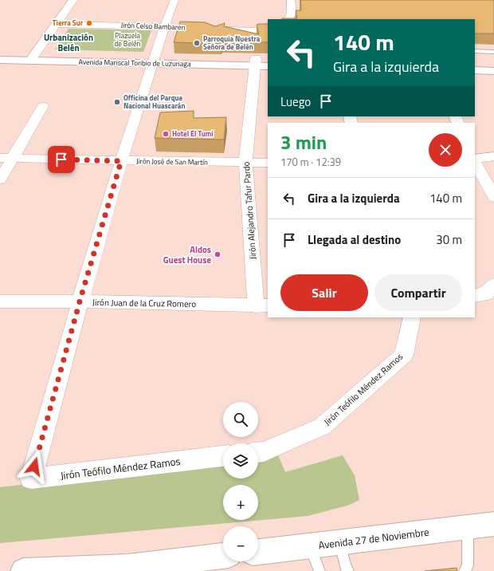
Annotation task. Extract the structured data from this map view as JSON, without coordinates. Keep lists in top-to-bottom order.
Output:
{
  "streets": {
    "main road": ["Avenida Mariscal Toribio de Luzuriaga", "Avenida 27 de Noviembre"],
    "street": [
      "Jirón Celso Bambaren",
      "Jirón José de San Martín",
      "Jirón Alejandro Tafur Pardo",
      "Jirón Juan de la Cruz Romero",
      "Jirón Teófilo Méndez Ramos"
    ]
  },
  "crossings": [
    ["Avenida Mariscal Toribio de Luzuriaga", "Jirón Alejandro Tafur Pardo"],
    ["Jirón José de San Martín", "Jirón Alejandro Tafur Pardo"],
    ["Jirón Alejandro Tafur Pardo", "Jirón Juan de la Cruz Romero"],
    ["Jirón Juan de la Cruz Romero", "Jirón Teófilo Méndez Ramos"]
  ],
  "districts": ["Urbanización Belén"],
  "parks": ["Plazuela de Belén"],
  "places": [
    "Tierra Sur",
    "Parroquia Nuestra Señora de Belén",
    "Officina del Parque Nacional Huascarán",
    "Hotel El Tumi",
    "Aldos Guest House"
  ],
  "page": {
    "turn": ["140 m", "Gira a la izquierda"],
    "then": "Luego",
    "heading": ["3 min", "170 m · 12:39"],
    "list": [
      {
        "name": "Gira a la izquierda",
        "value": "140 m"
      },
      {
        "name": "Llegada al destino",
        "value": "30 m"
      }
    ],
    "buttons": ["Salir", "Compartir"],
    "map_buttons": ["+", "−"]
  }
}
